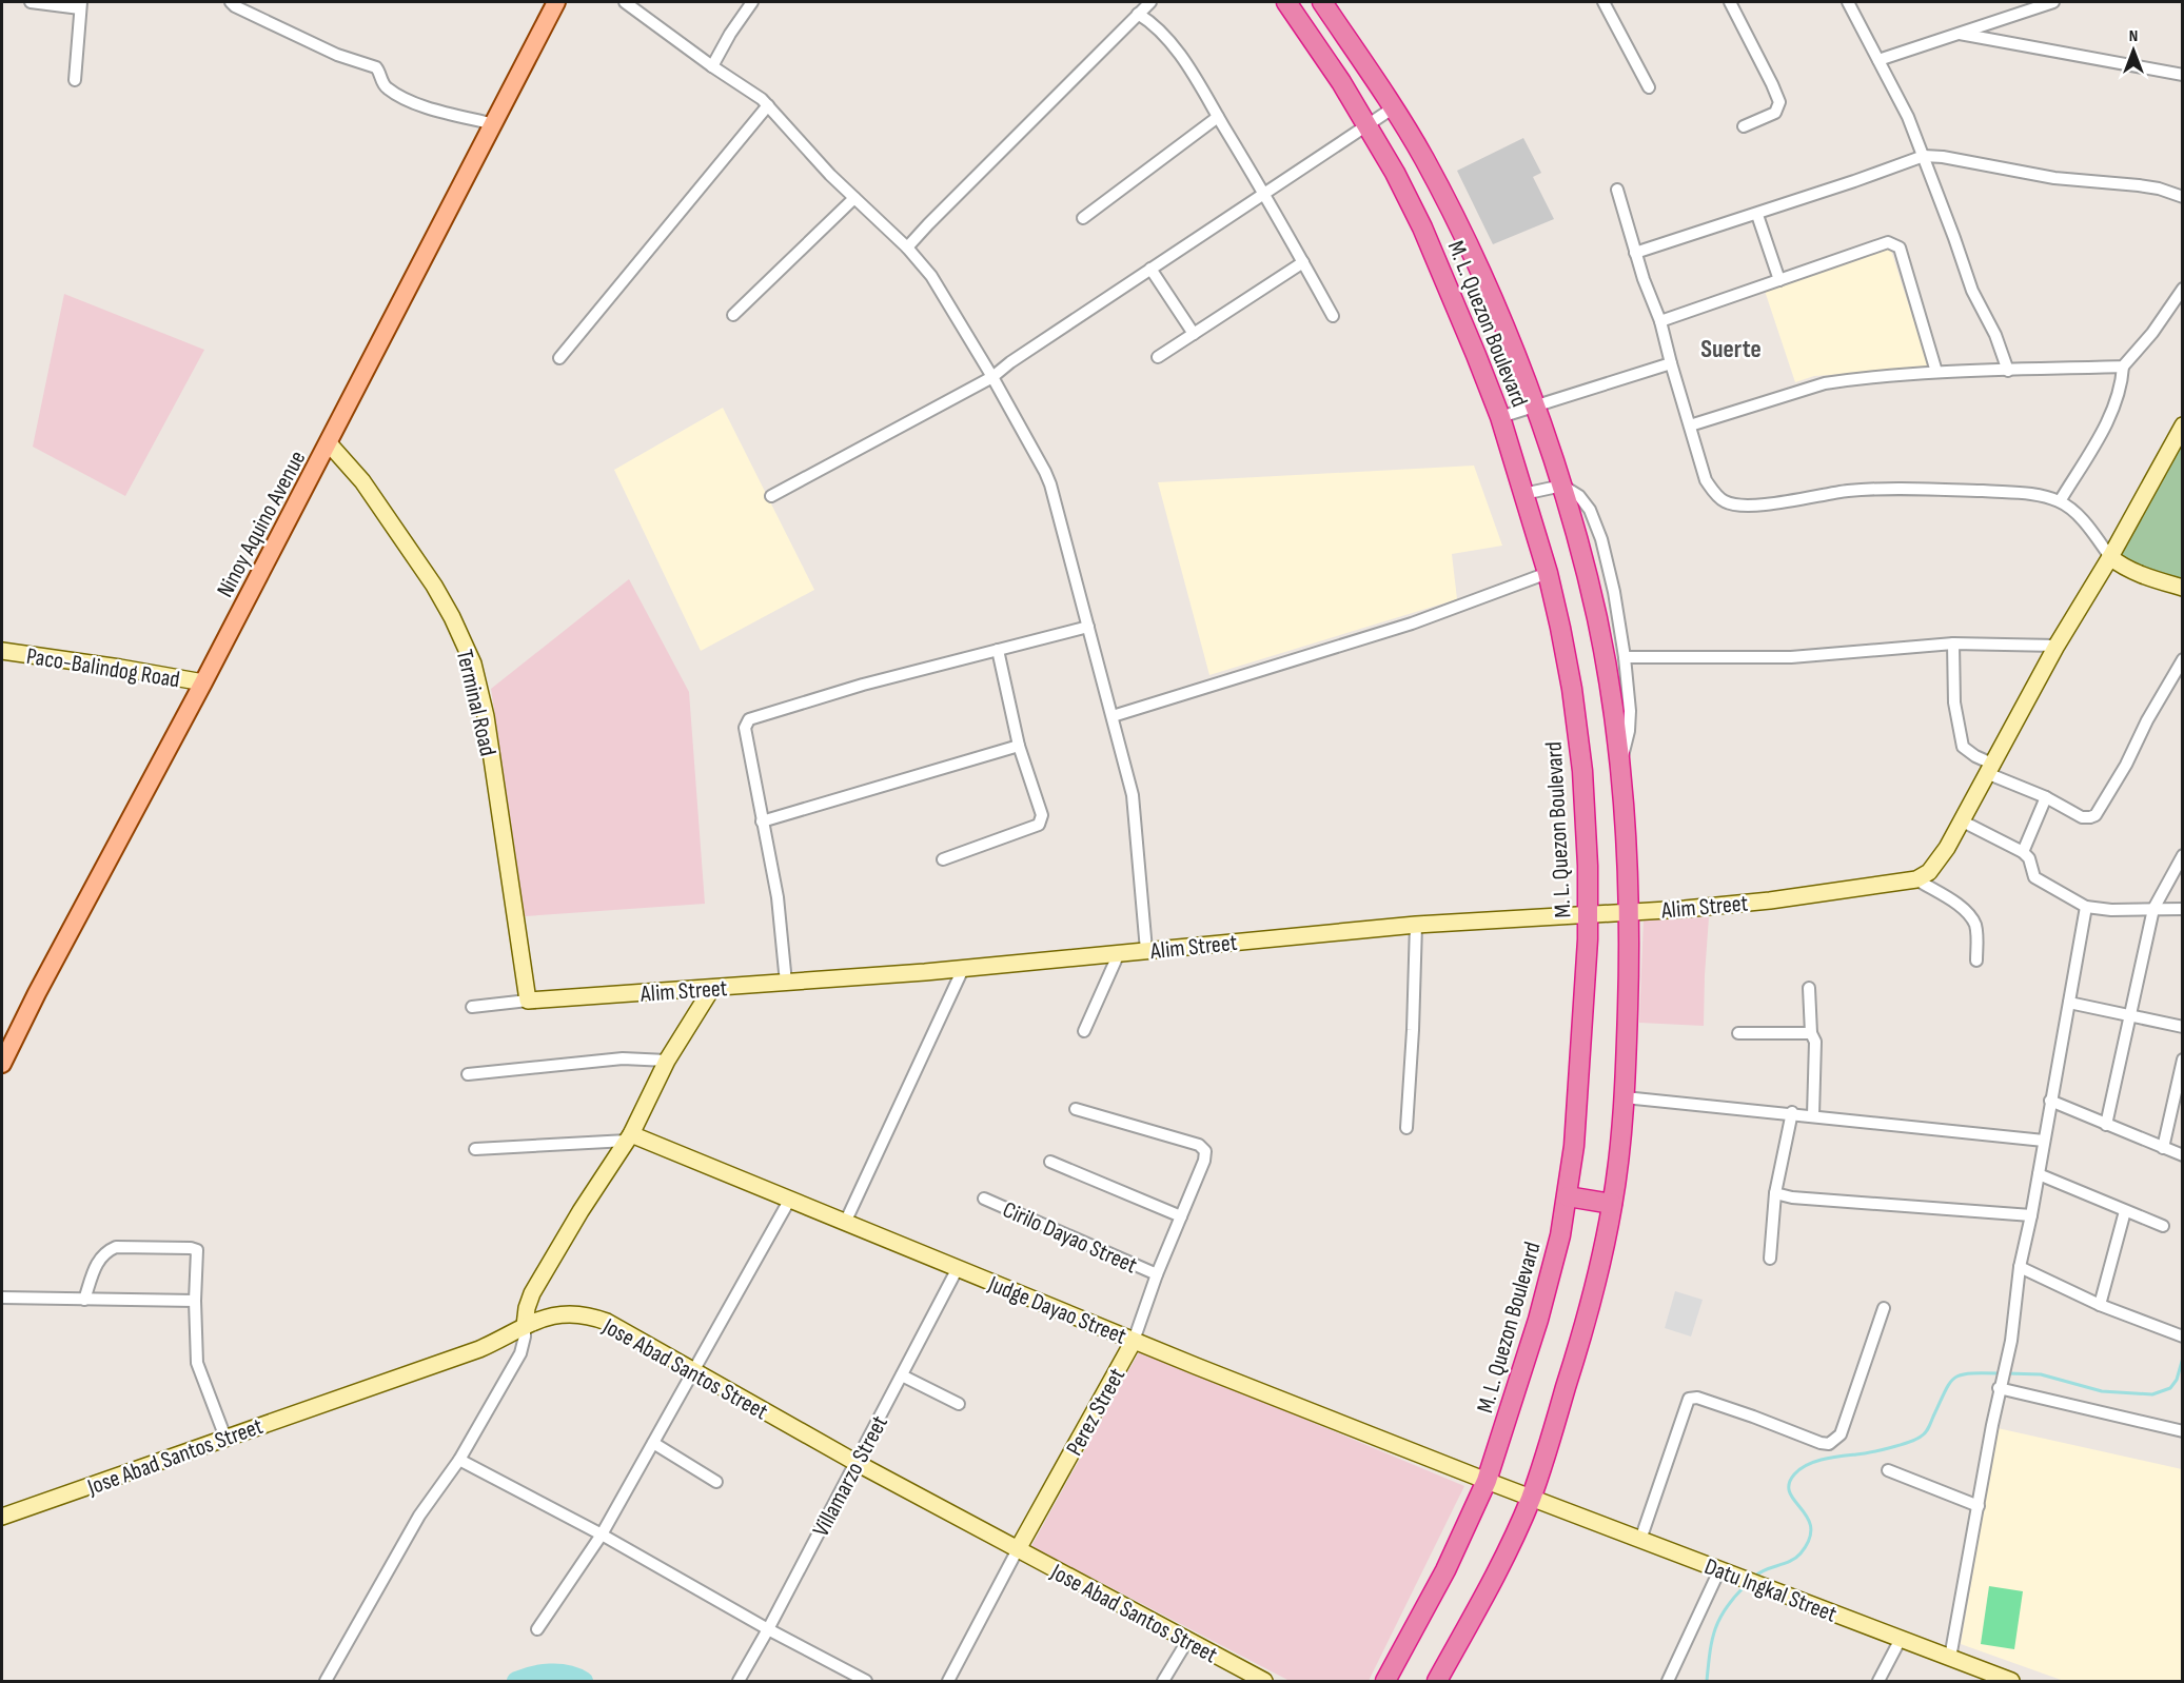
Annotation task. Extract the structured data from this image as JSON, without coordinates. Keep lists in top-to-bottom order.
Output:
{
  "streets": {
    "highway": ["M. L. Quezon Boulevard"],
    "main road": ["Ninoy Aquino Avenue"],
    "street": [
      "Paco-Balindog Road",
      "Terminal Road",
      "Alim Street",
      "Cirilo Dayao Street",
      "Judge Dayao Street",
      "Jose Abad Santos Street",
      "Perez Street",
      "Villamarzo Street",
      "Datu Ingkal Street"
    ]
  },
  "crossings": [
    ["M. L. Quezon Boulevard", "Alim Street"],
    ["M. L. Quezon Boulevard", "Judge Dayao Street"],
    ["M. L. Quezon Boulevard", "Datu Ingkal Street"],
    ["Ninoy Aquino Avenue", "Paco-Balindog Road"],
    ["Ninoy Aquino Avenue", "Terminal Road"],
    ["Terminal Road", "Alim Street"],
    ["Cirilo Dayao Street", "Perez Street"],
    ["Judge Dayao Street", "Perez Street"],
    ["Judge Dayao Street", "Villamarzo Street"],
    ["Judge Dayao Street", "Datu Ingkal Street"],
    ["Jose Abad Santos Street", "Perez Street"],
    ["Jose Abad Santos Street", "Villamarzo Street"]
  ],
  "districts": ["Suerte"],
  "north": "top"
}
